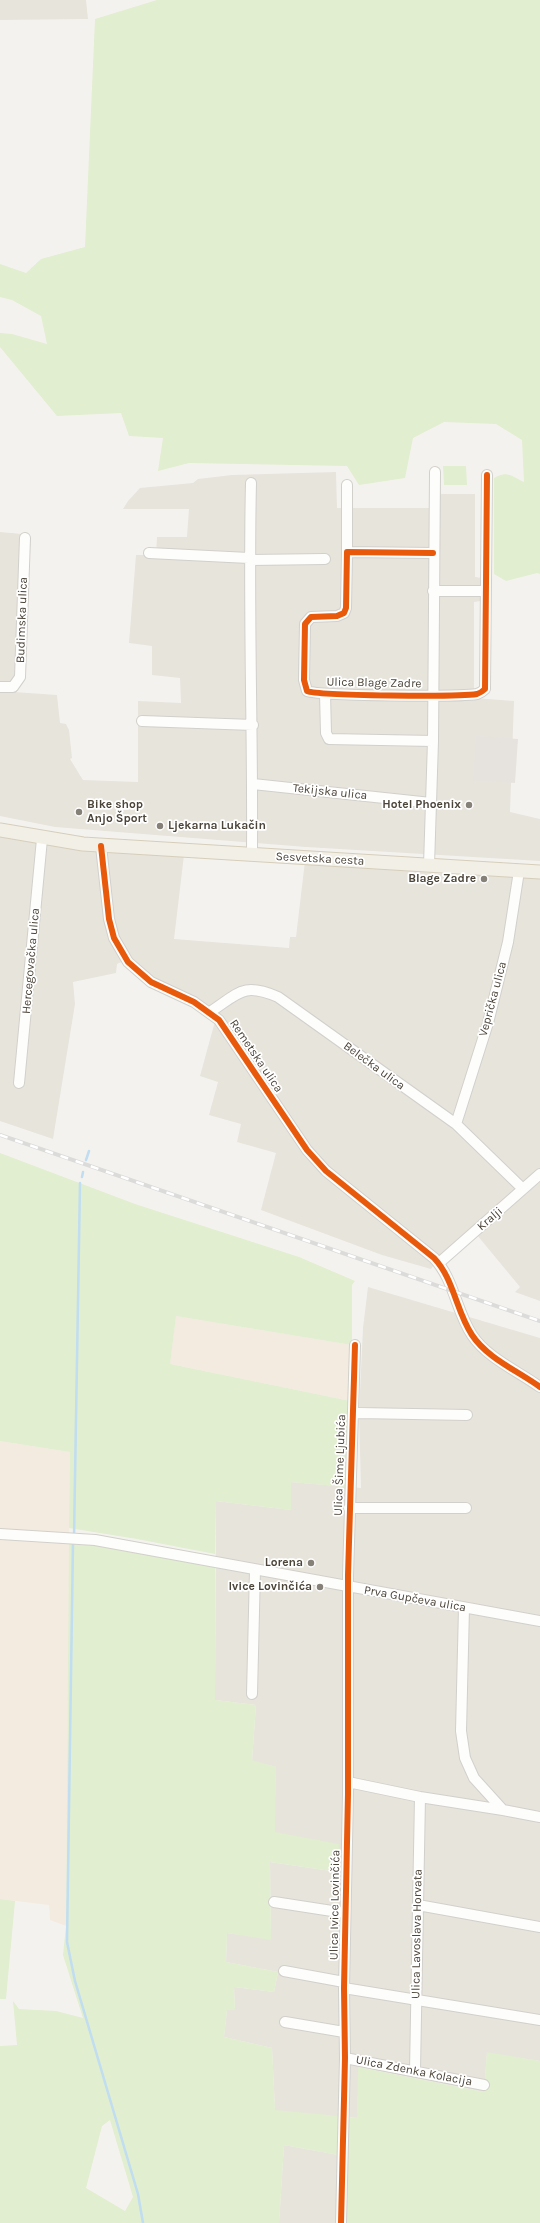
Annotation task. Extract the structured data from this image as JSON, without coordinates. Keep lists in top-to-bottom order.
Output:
{
  "streets": {
    "main road": ["Sesvetska cesta"],
    "street": [
      "Budimska ulica",
      "Ulica Blage Zadre",
      "Tekijska ulica",
      "Hercegovačka ulica",
      "Veprička ulica",
      "Remetska ulica",
      "Belečka ulica",
      "Kralji",
      "Ulica Šime Ljubića",
      "Prva Gupčeva ulica",
      "Ulica Ivice Lovinčića",
      "Ulica Lavoslava Horvata",
      "Ulica Zdenka Kolacija"
    ]
  },
  "crossings": [
    ["Ulica Blage Zadre", "Tekijska ulica"],
    ["Ulica Blage Zadre", "Sesvetska cesta"],
    ["Sesvetska cesta", "Hercegovačka ulica"],
    ["Sesvetska cesta", "Veprička ulica"],
    ["Sesvetska cesta", "Remetska ulica"],
    ["Veprička ulica", "Belečka ulica"],
    ["Remetska ulica", "Belečka ulica"],
    ["Remetska ulica", "Kralji"],
    ["Belečka ulica", "Kralji"],
    ["Ulica Šime Ljubića", "Prva Gupčeva ulica"],
    ["Ulica Šime Ljubića", "Ulica Ivice Lovinčića"],
    ["Prva Gupčeva ulica", "Ulica Ivice Lovinčića"],
    ["Ulica Ivice Lovinčića", "Ulica Zdenka Kolacija"],
    ["Ulica Lavoslava Horvata", "Ulica Zdenka Kolacija"]
  ],
  "places": [
    "Hotel Phoenix",
    "Bike shop Anjo Šport",
    "Ljekarna Lukačin",
    "Blage Zadre",
    "Lorena",
    "Ivice Lovinčića"
  ]
}
